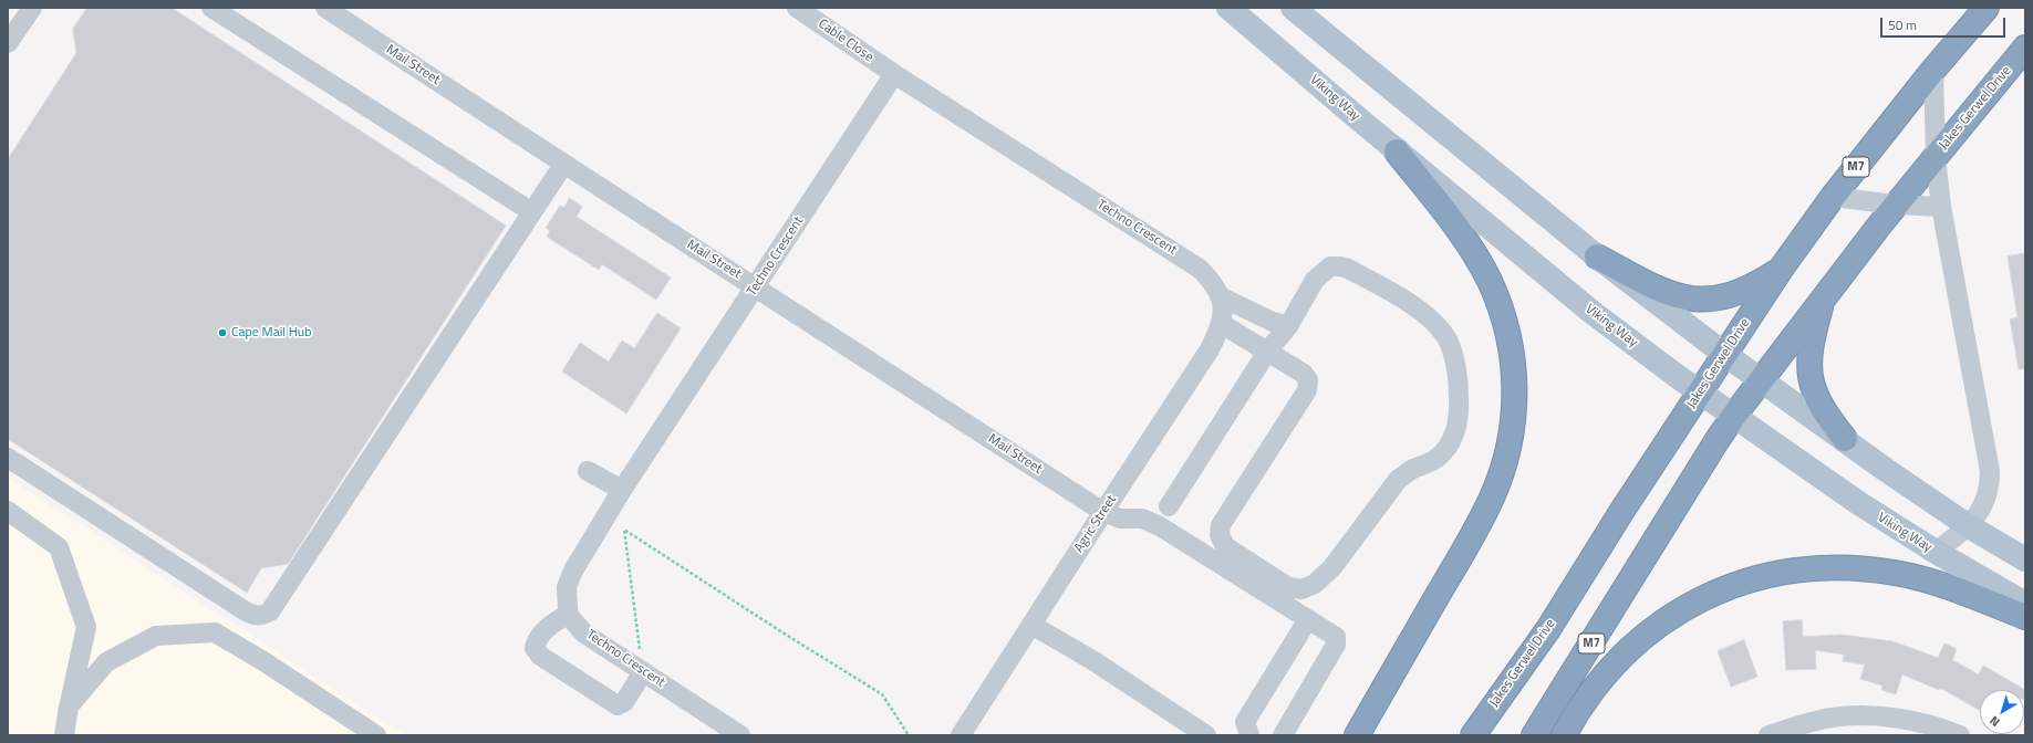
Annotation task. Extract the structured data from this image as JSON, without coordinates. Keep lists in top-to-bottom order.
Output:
{
  "streets": {
    "highway": ["Jakes Gerwel Drive", "M7"],
    "main road": ["Viking Way"],
    "street": [
      "Cable Close",
      "Mail Street",
      "Techno Crescent",
      "Agric Street"
    ]
  },
  "crossings": [
    ["Cable Close", "Techno Crescent"],
    ["Mail Street", "Techno Crescent"],
    ["Mail Street", "Agric Street"],
    ["Viking Way", "Jakes Gerwel Drive"],
    ["Techno Crescent", "Agric Street"]
  ],
  "places": ["Cape Mail Hub"],
  "scale_bar": "50 m",
  "north": "bottom left"
}
